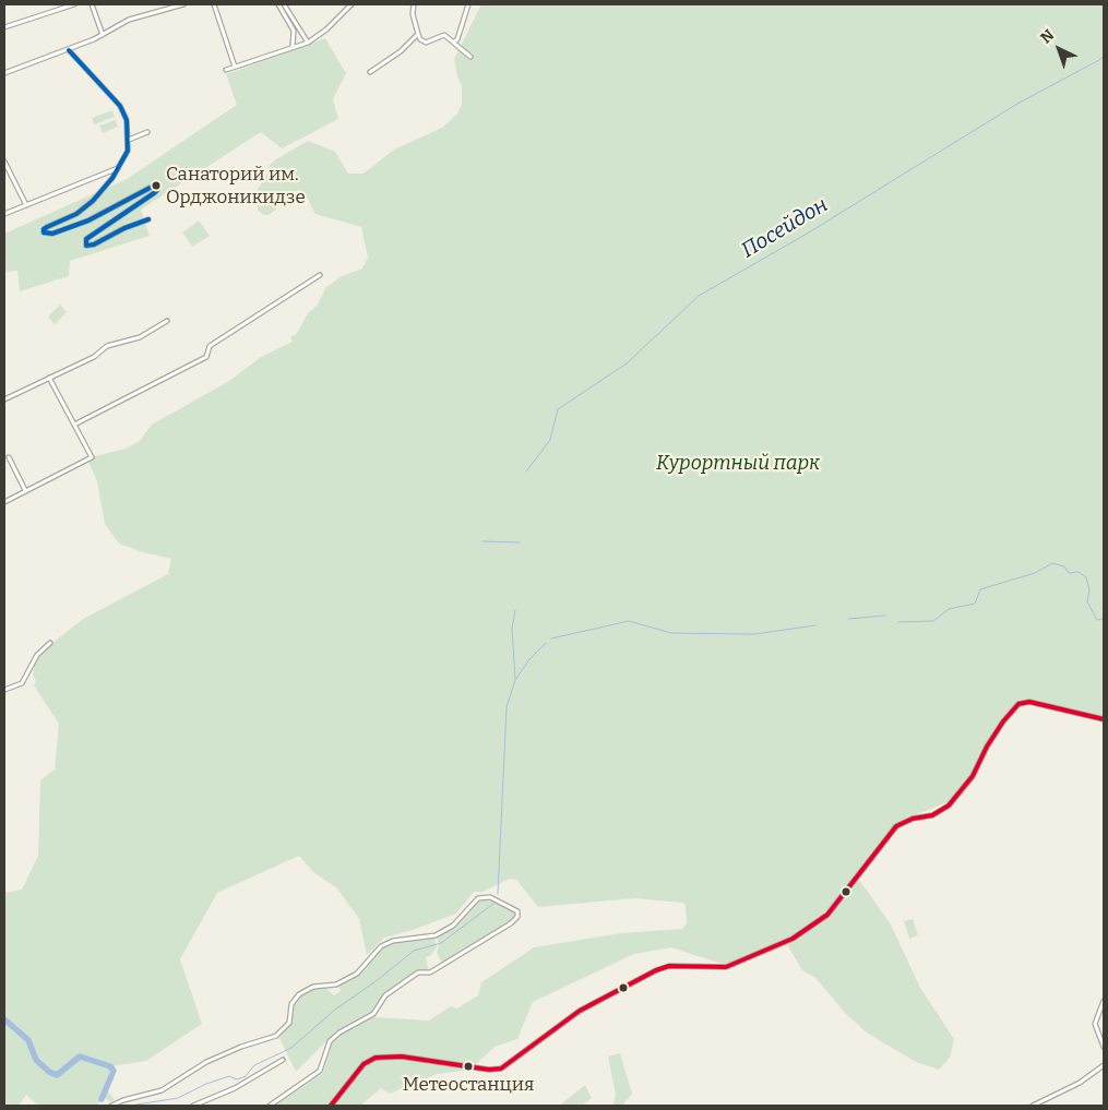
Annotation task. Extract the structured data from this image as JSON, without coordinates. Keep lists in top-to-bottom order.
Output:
{
  "water": ["Посейдон"],
  "parks": ["Курортный парк"],
  "places": ["Санаторий им. Орджоникидзе", "Метеостанция"],
  "north": "top left"
}
